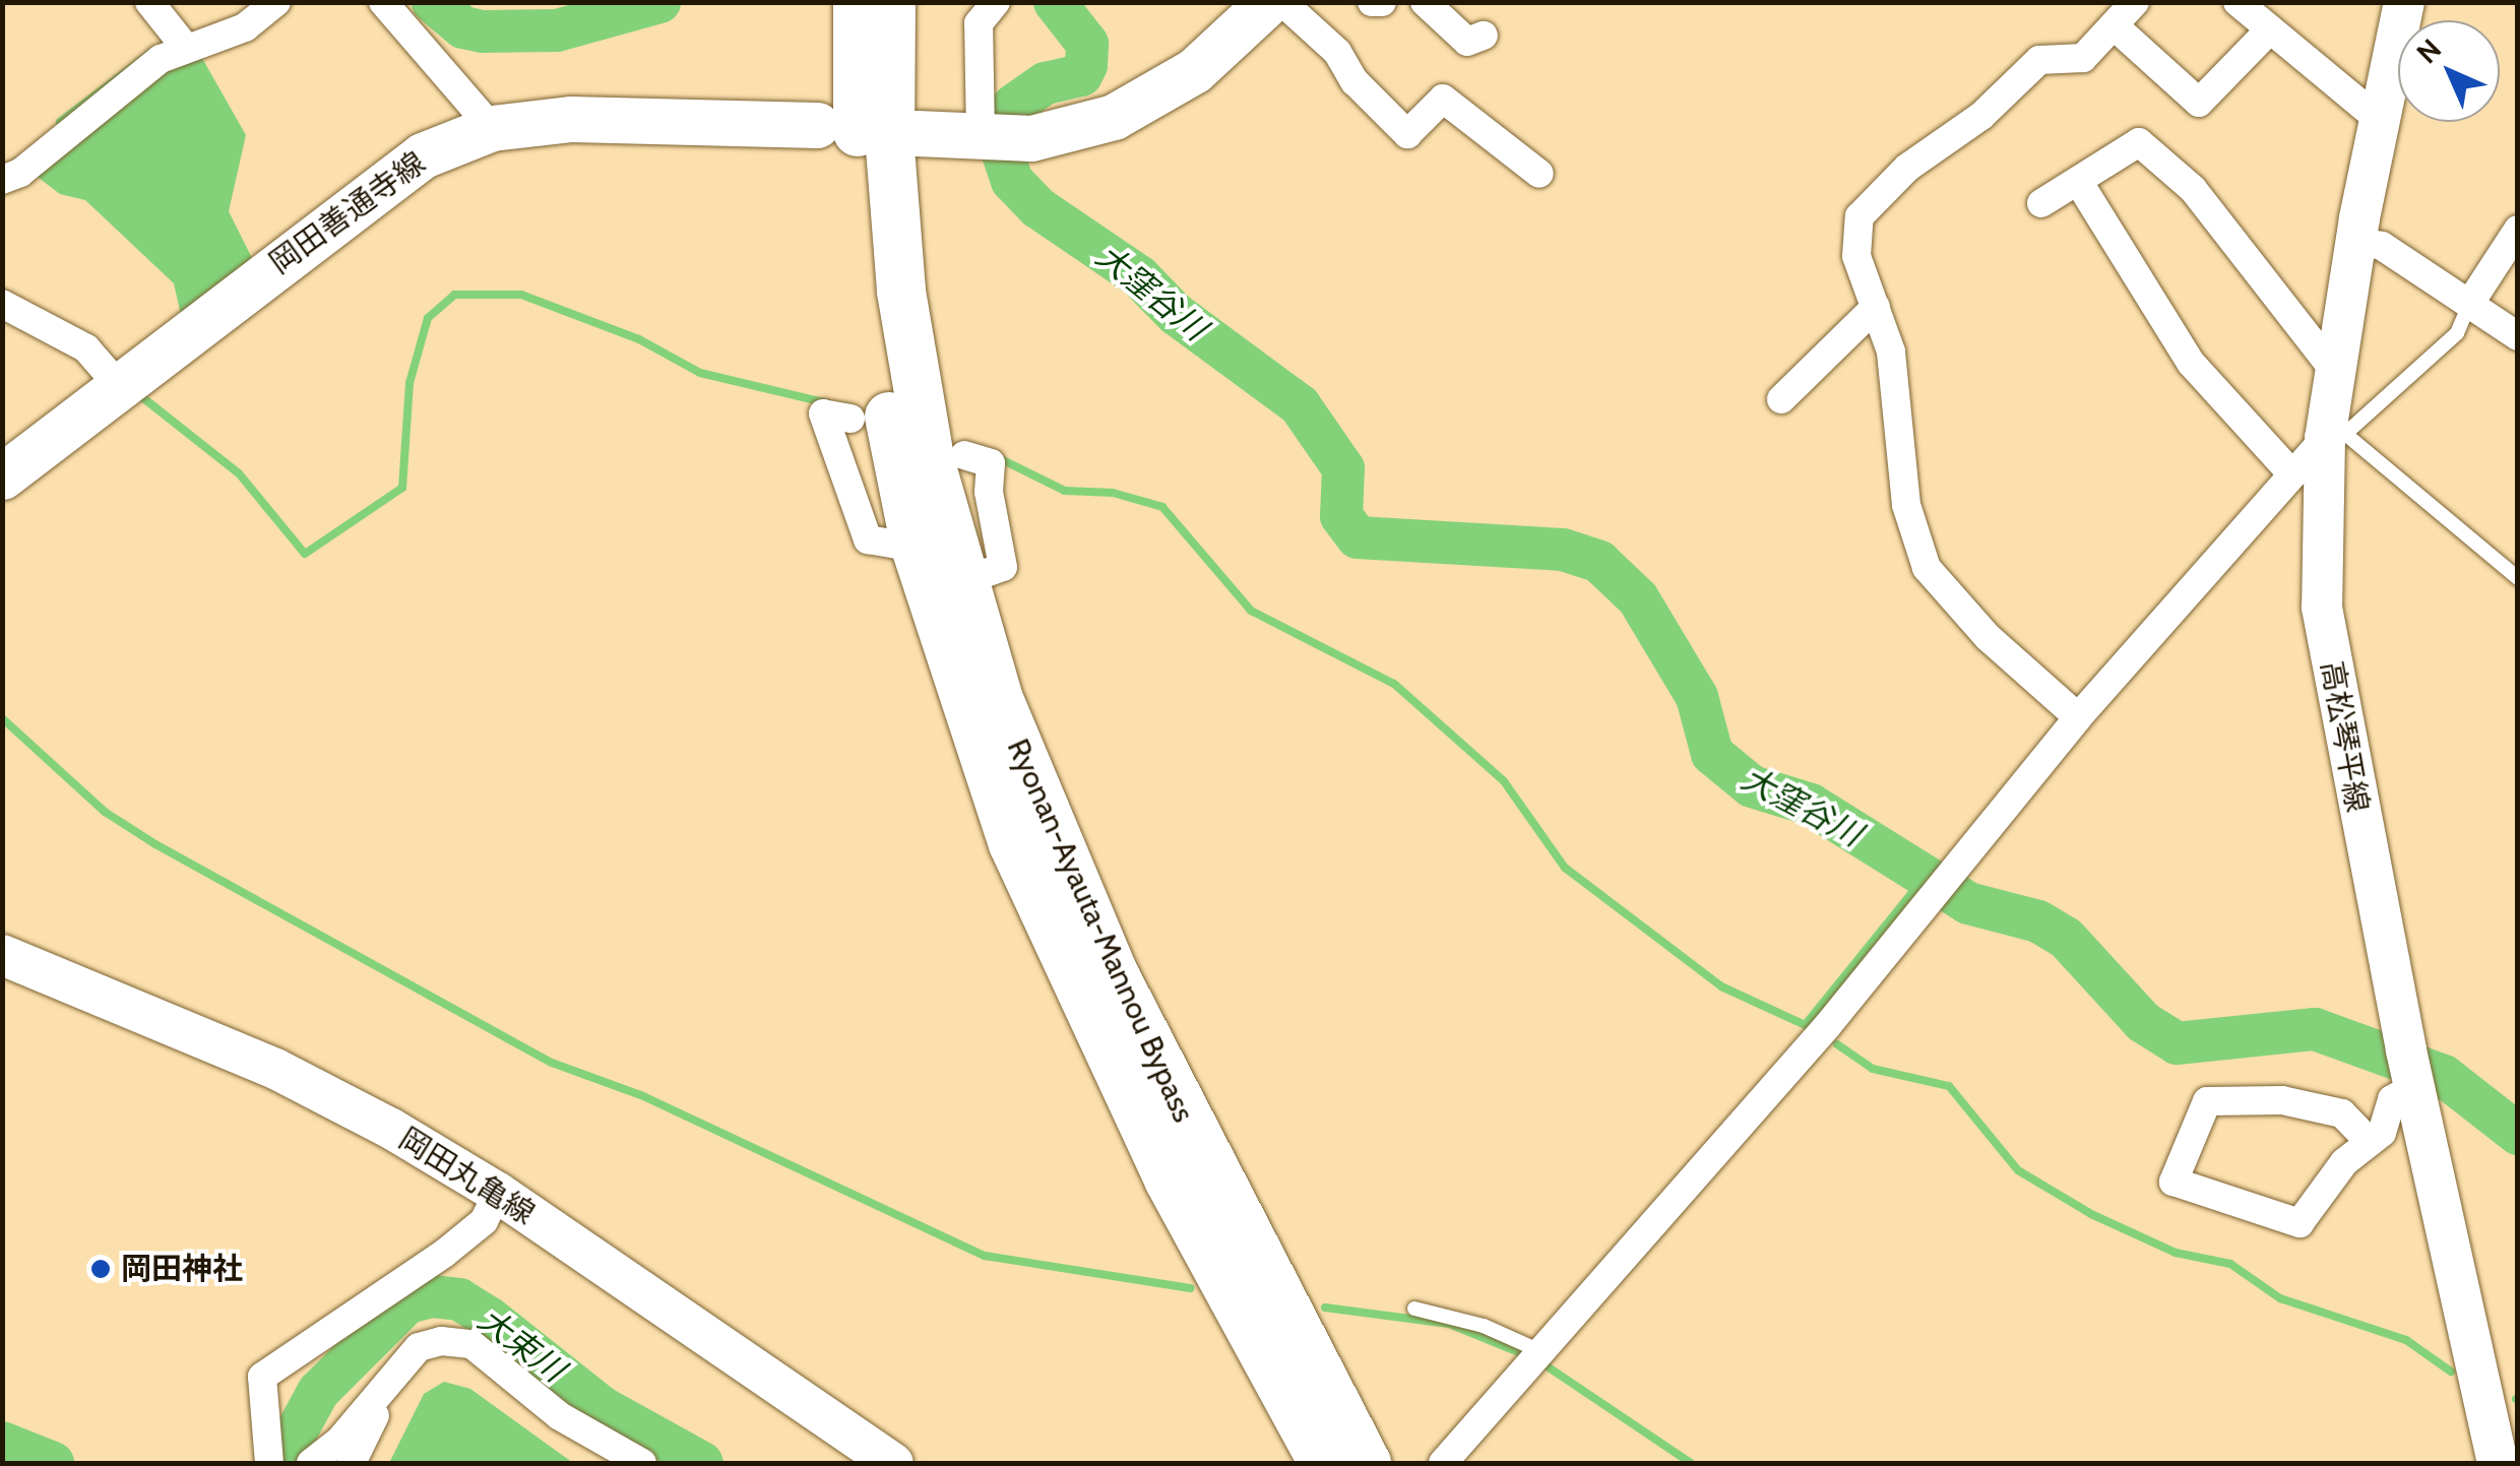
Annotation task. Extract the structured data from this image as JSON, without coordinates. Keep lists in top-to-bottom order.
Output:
{
  "streets": {
    "highway": ["Ryonan-Ayauta-Mannou Bypass"],
    "main road": ["岡田善通寺線", "高松琴平線", "岡田丸亀線"]
  },
  "water": ["大窪谷川", "大束川"],
  "places": ["岡田神社"],
  "north": "top left"
}
